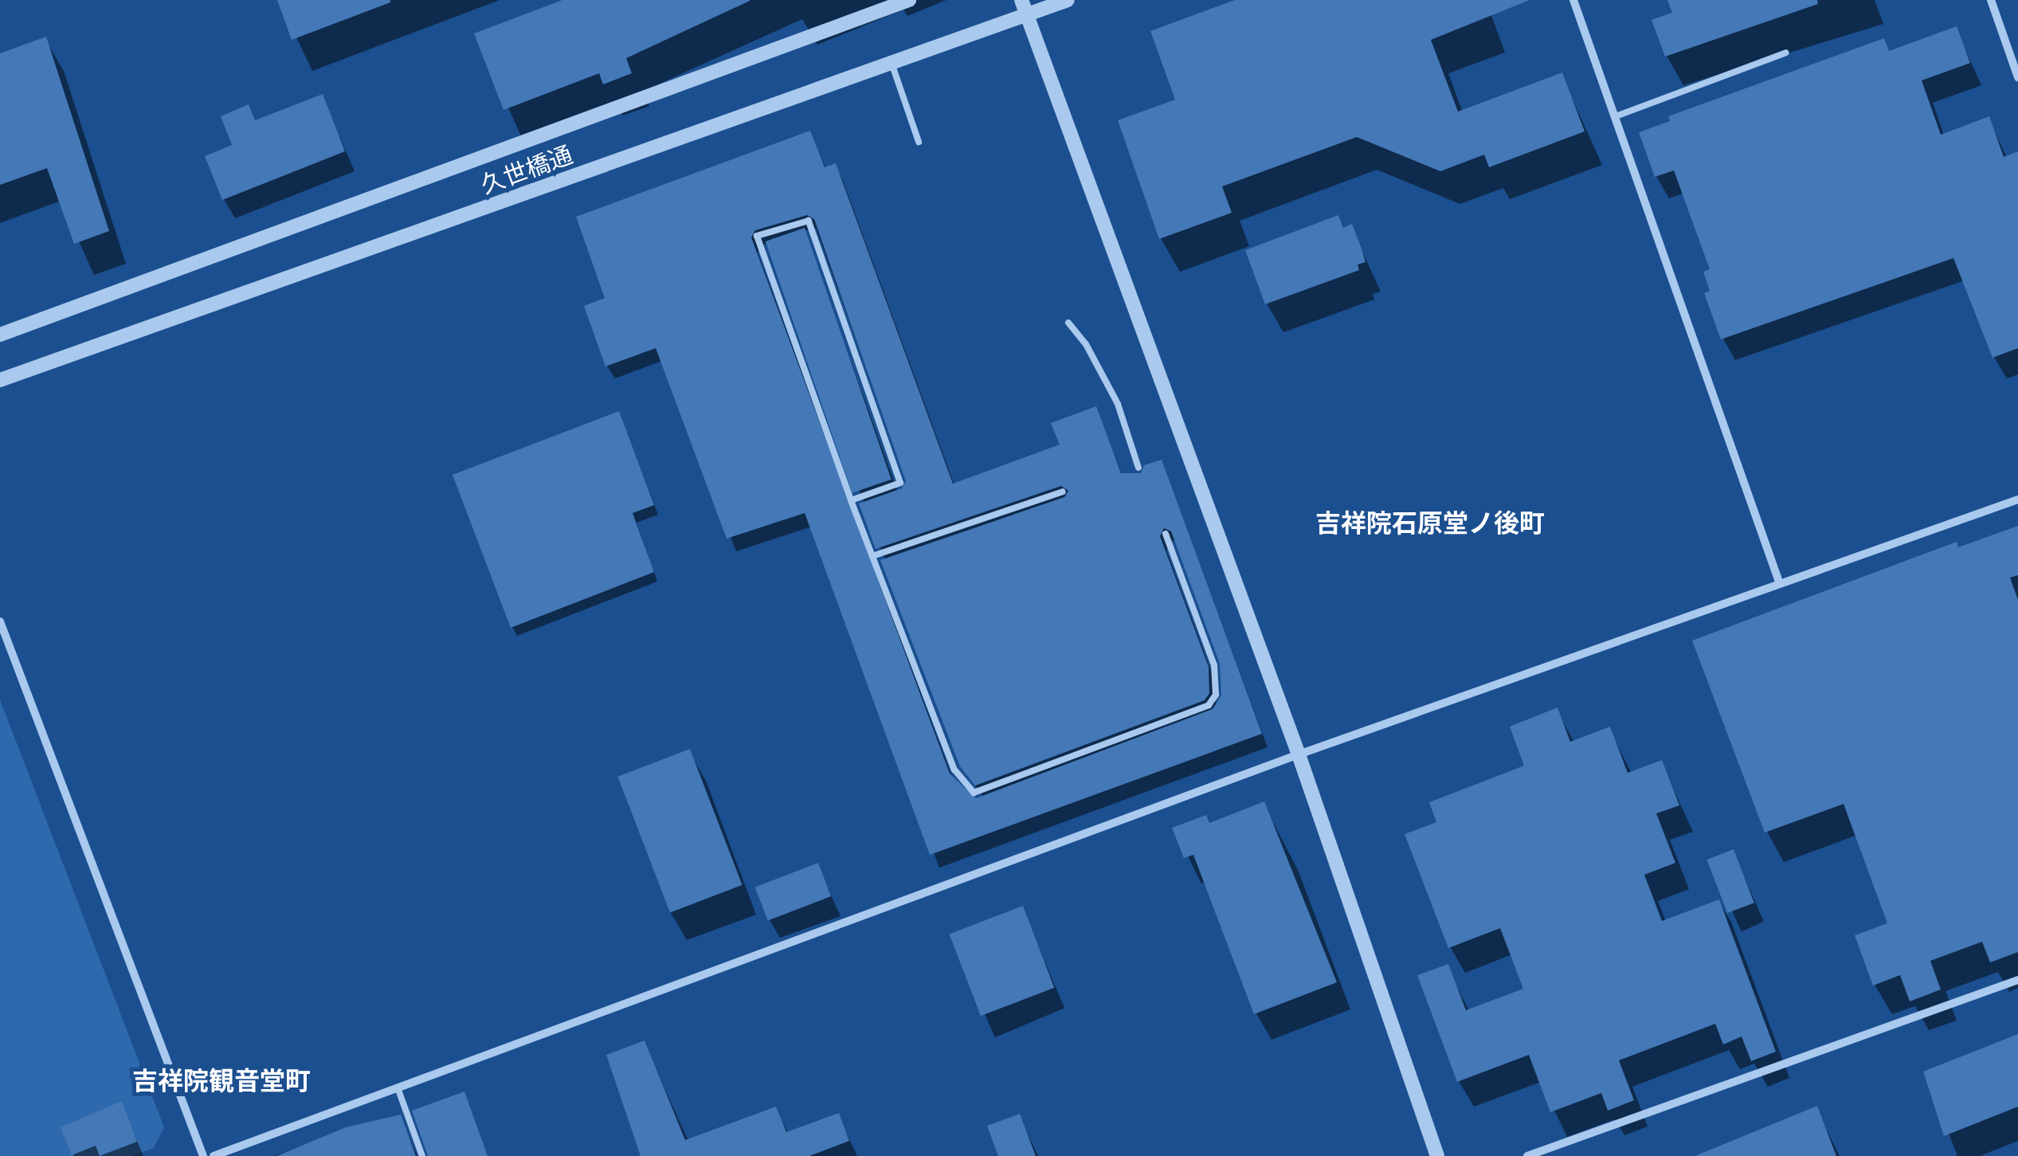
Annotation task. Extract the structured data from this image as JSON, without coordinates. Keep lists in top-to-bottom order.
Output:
{
  "streets": {
    "street": ["久世橋通"]
  },
  "districts": ["吉祥院石原堂ノ後町", "吉祥院観音堂町"]
}
